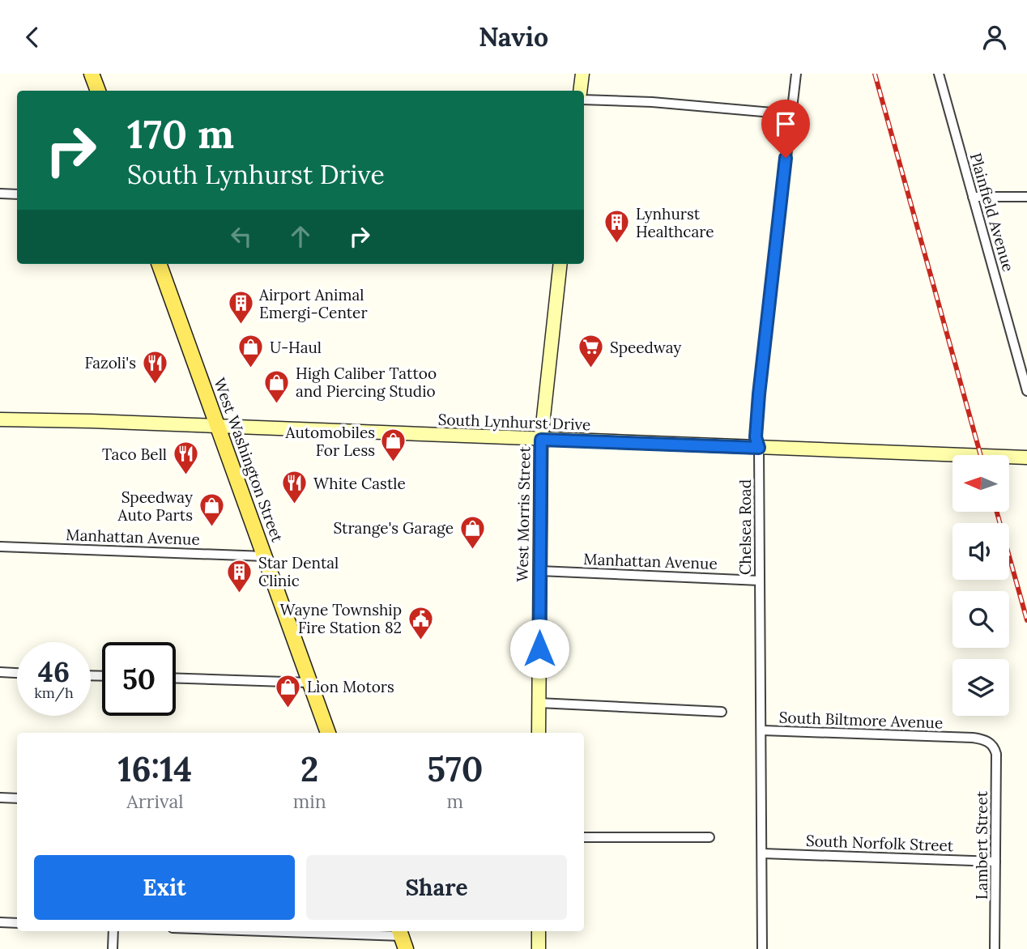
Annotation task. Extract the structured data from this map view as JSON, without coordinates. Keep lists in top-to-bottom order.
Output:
{
  "streets": {
    "main road": ["South Lynhurst Drive", "West Washington Street", "West Morris Street"],
    "street": [
      "Plainfield Avenue",
      "Chelsea Road",
      "Manhattan Avenue",
      "South Biltmore Avenue",
      "South Norfolk Street",
      "Lambert Street"
    ]
  },
  "crossings": [
    ["South Lynhurst Drive", "West Washington Street"],
    ["South Lynhurst Drive", "West Morris Street"],
    ["South Lynhurst Drive", "Chelsea Road"],
    ["West Washington Street", "Manhattan Avenue"],
    ["West Morris Street", "Manhattan Avenue"],
    ["Chelsea Road", "Manhattan Avenue"],
    ["Chelsea Road", "South Biltmore Avenue"],
    ["Chelsea Road", "South Norfolk Street"],
    ["South Biltmore Avenue", "Lambert Street"],
    ["South Norfolk Street", "Lambert Street"]
  ],
  "places": {
    "building": ["Lynhurst Healthcare", "Airport Animal Emergi-Center", "Star Dental Clinic"],
    "shop": [
      "U-Haul",
      "High Caliber Tattoo and Piercing Studio",
      "Automobiles For Less",
      "Speedway Auto Parts",
      "Strange's Garage",
      "Lion Motors"
    ],
    "supermarket": ["Speedway"],
    "restaurant": ["Fazoli's", "Taco Bell", "White Castle"],
    "public building": ["Wayne Township Fire Station 82"]
  },
  "north": "left",
  "page": {
    "header": "Navio",
    "turn": ["170 m", "South Lynhurst Drive"],
    "speed": "46 km/h",
    "limit": "50",
    "eta": [
      "16:14",
      "Arrival",
      "2",
      "min",
      "570",
      "m"
    ],
    "buttons": ["Exit", "Share"]
  }
}
